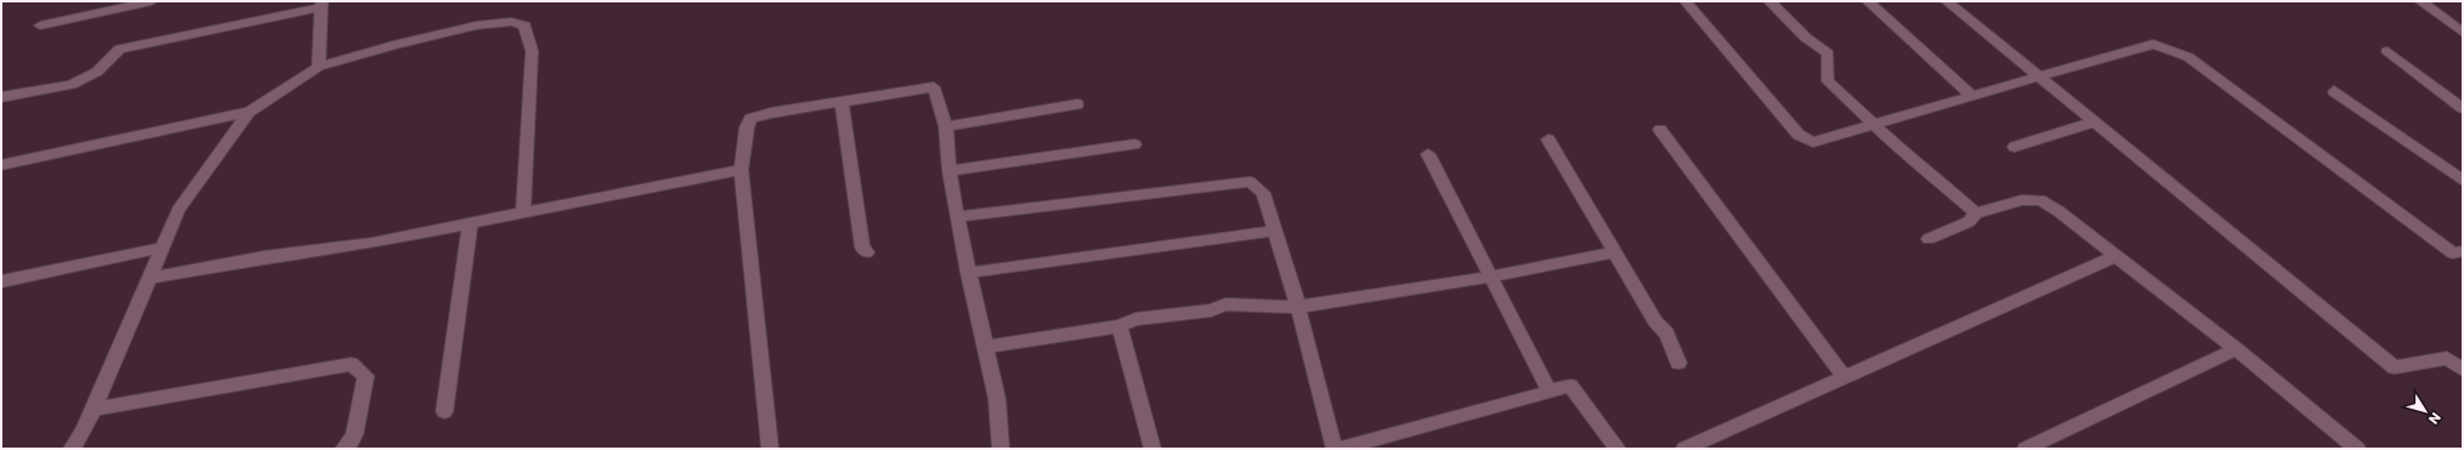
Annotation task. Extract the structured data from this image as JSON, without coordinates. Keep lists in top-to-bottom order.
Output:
{
  "north": "bottom right"
}
